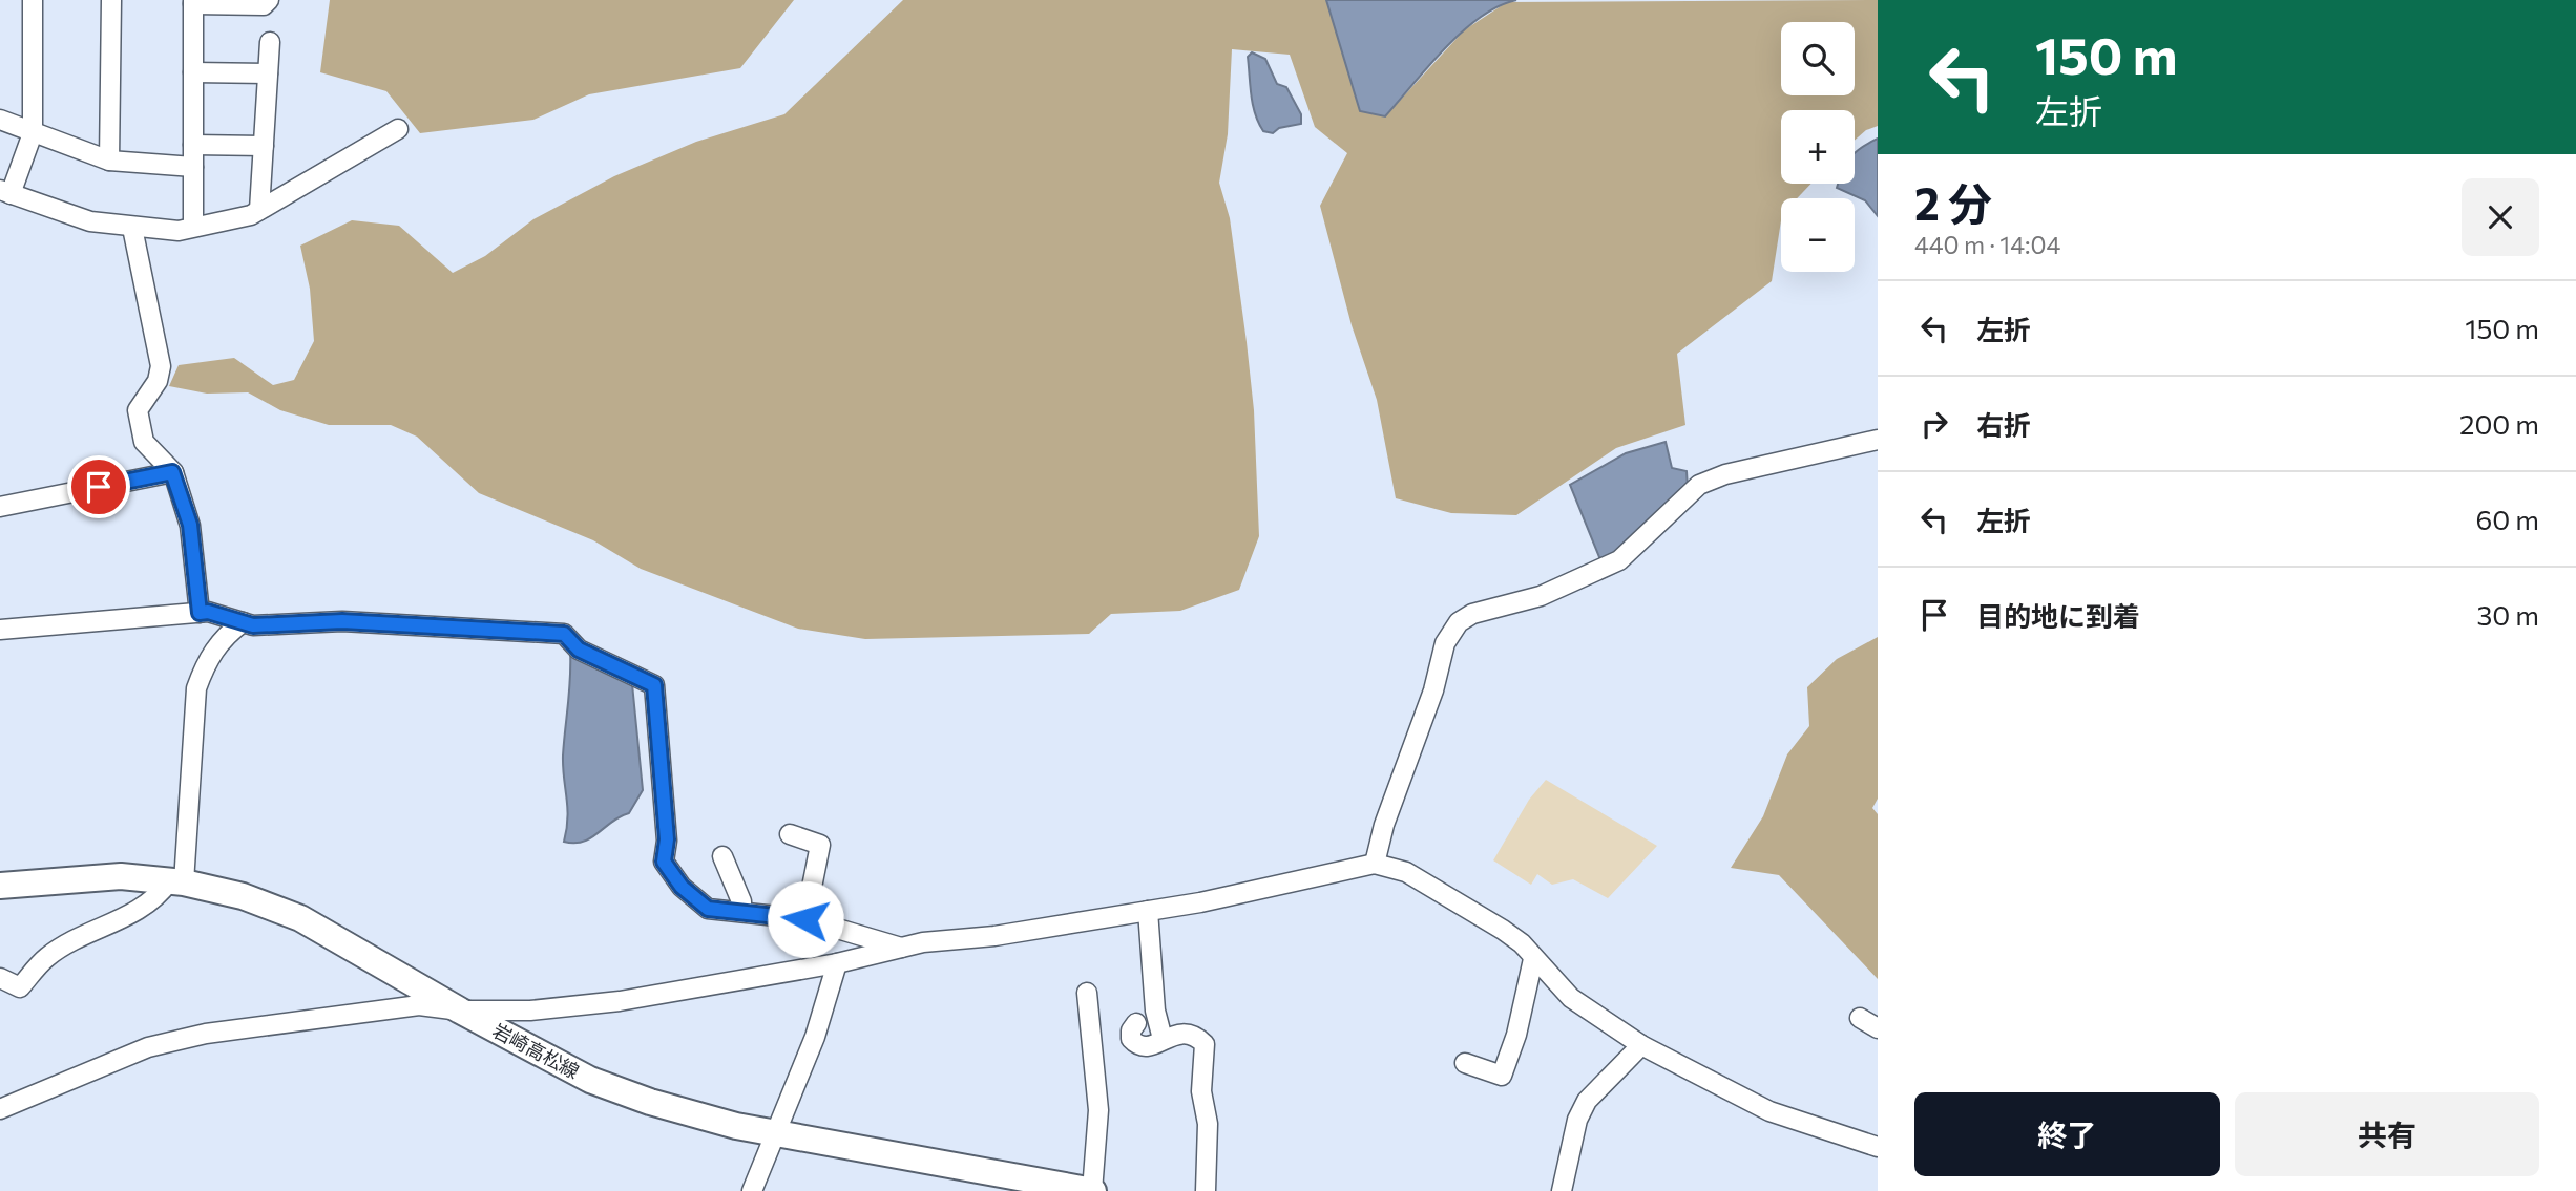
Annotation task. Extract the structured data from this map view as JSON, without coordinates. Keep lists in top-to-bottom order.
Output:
{
  "streets": {
    "main road": ["岩崎高松線"]
  },
  "page": {
    "turn": ["150 m", "左折"],
    "map_buttons": ["+", "−"],
    "heading": ["2 分", "440 m · 14:04"],
    "list": [
      {
        "name": "左折",
        "value": "150 m"
      },
      {
        "name": "右折",
        "value": "200 m"
      },
      {
        "name": "左折",
        "value": "60 m"
      },
      {
        "name": "目的地に到着",
        "value": "30 m"
      }
    ],
    "buttons": ["終了", "共有"]
  }
}
